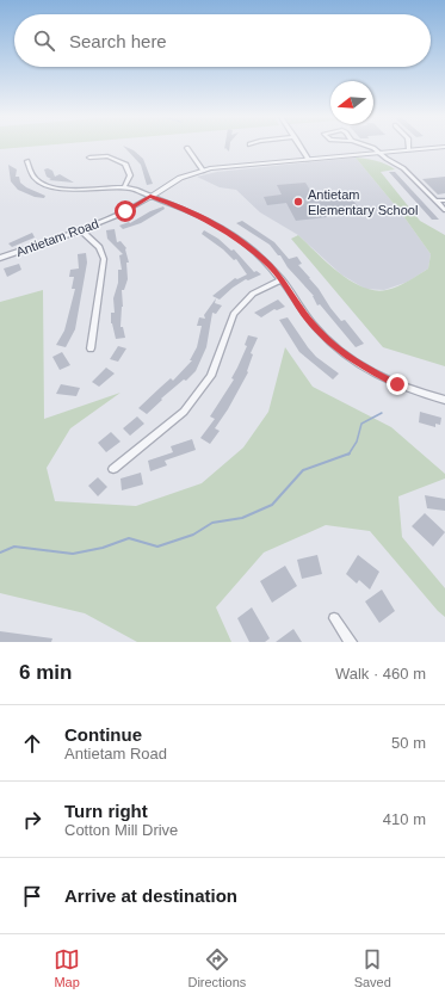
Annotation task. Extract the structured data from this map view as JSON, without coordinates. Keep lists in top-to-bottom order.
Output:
{
  "streets": {
    "street": ["Antietam Road"]
  },
  "places": ["Antietam Elementary School"],
  "north": "left",
  "page": {
    "search": "Search here",
    "heading": ["6 min", "Walk · 460 m"],
    "list": [
      ["Continue", "Antietam Road", "50 m"],
      ["Turn right", "Cotton Mill Drive", "410 m"],
      "Arrive at destination"
    ],
    "nav": ["Map", "Directions", "Saved"]
  }
}
